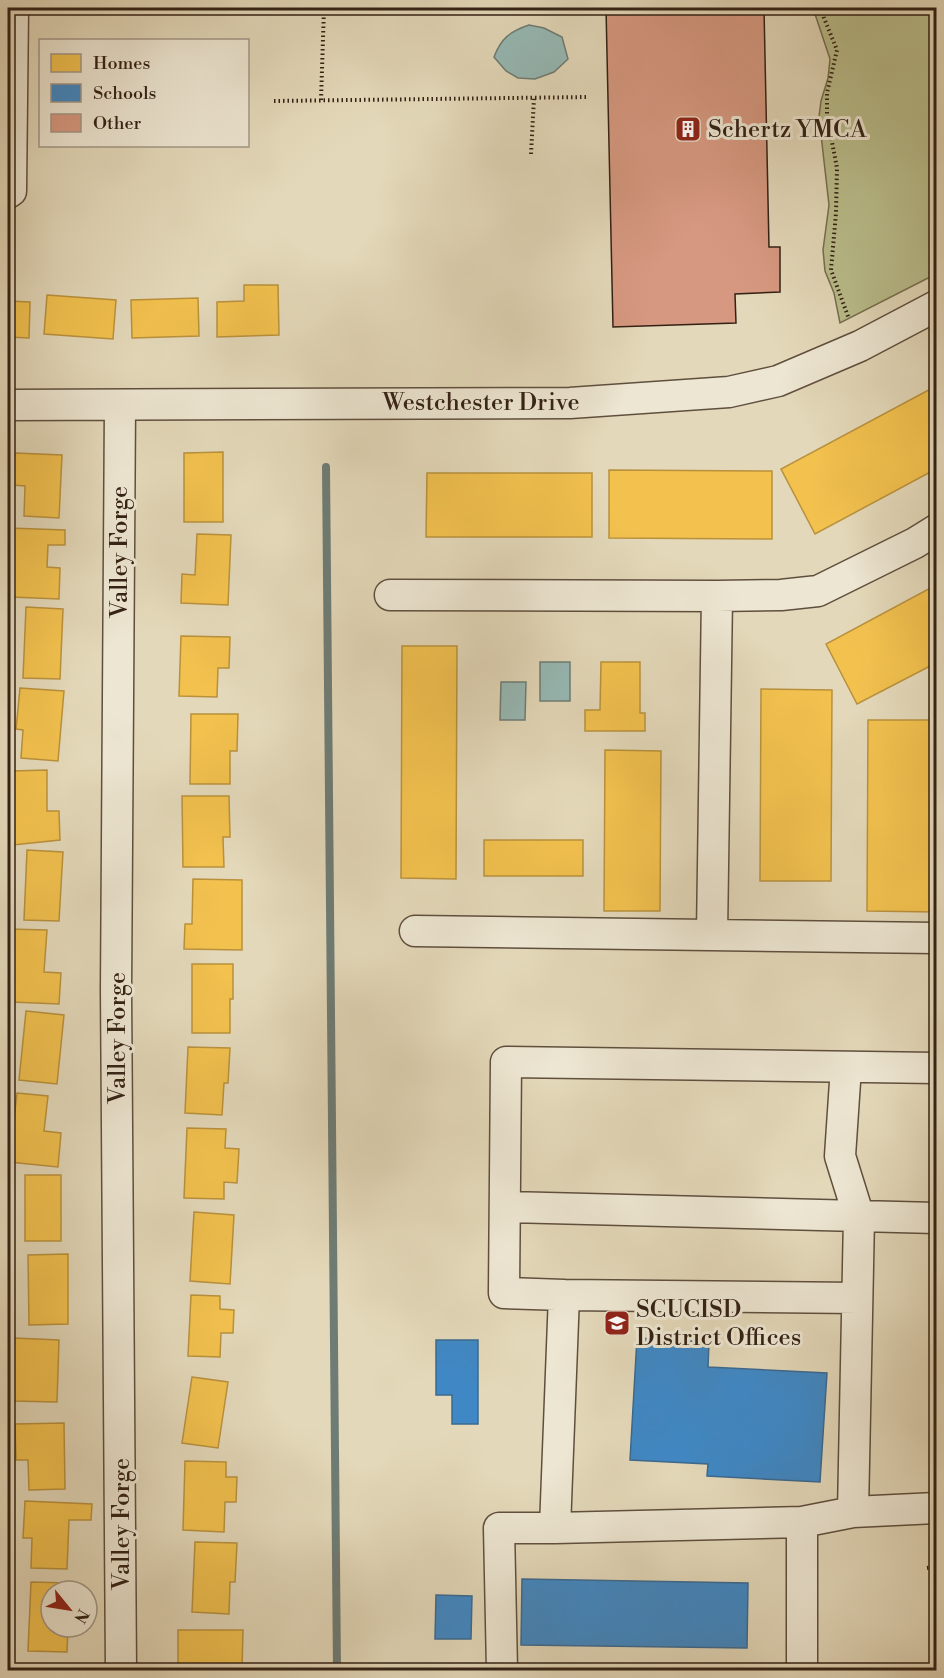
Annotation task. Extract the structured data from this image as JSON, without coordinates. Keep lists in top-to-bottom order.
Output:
{
  "streets": {
    "street": ["Westchester Drive", "Valley Forge"]
  },
  "crossings": [
    ["Westchester Drive", "Valley Forge"]
  ],
  "places": {
    "building": ["Schertz YMCA"],
    "school or university": ["SCUCISD District Offices"]
  },
  "legend": ["Homes", "Schools", "Other"],
  "north": "bottom right"
}
